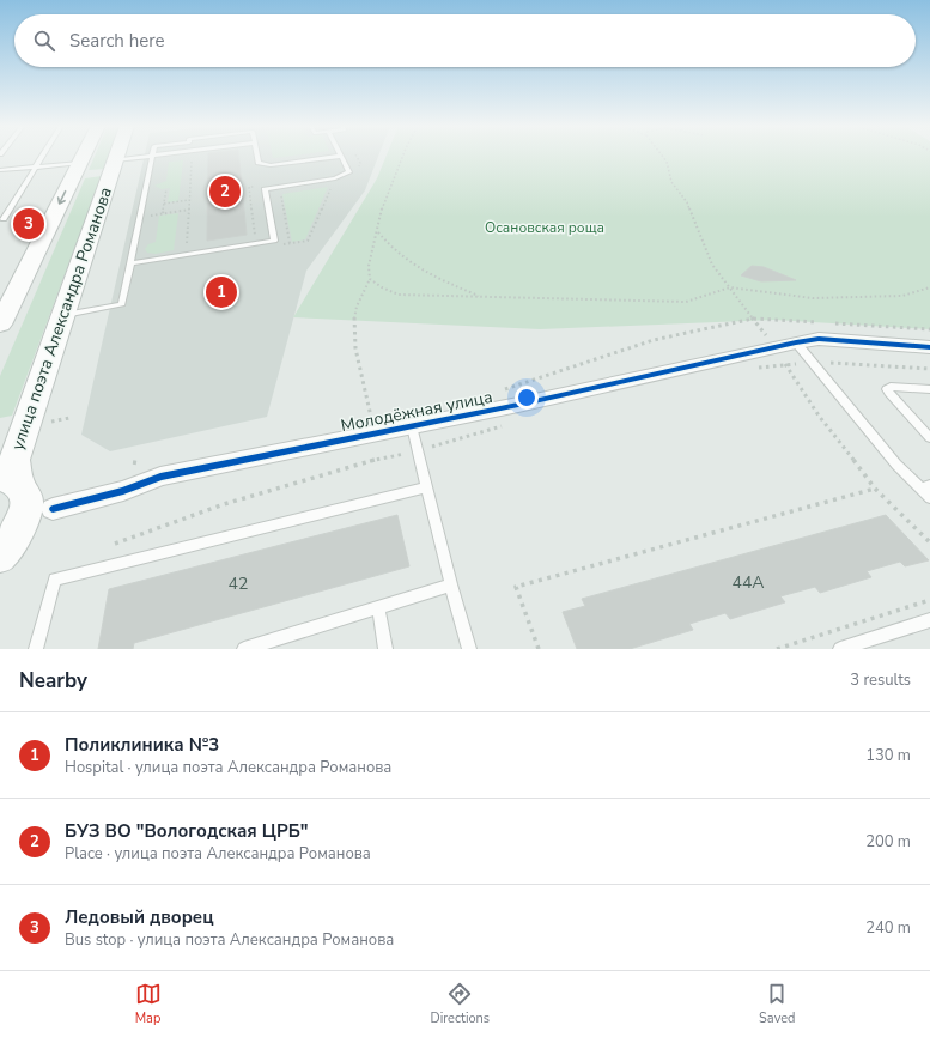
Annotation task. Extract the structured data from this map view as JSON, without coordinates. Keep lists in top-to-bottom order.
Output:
{
  "streets": {
    "main road": ["улица поэта Александра Романова"],
    "street": ["Молодёжная улица"]
  },
  "crossings": [
    ["улица поэта Александра Романова", "Молодёжная улица"]
  ],
  "parks": ["Осановская роща"],
  "house_numbers": ["44А", "42"],
  "page": {
    "search": "Search here",
    "pins": ["2", "3", "1"],
    "heading": ["Nearby", "3 results"],
    "list": [
      {
        "mark": "1",
        "name": "Поликлиника №3",
        "note": "Hospital · улица поэта Александра Романова",
        "value": "130 m"
      },
      {
        "mark": "2",
        "name": "БУЗ ВО \"Вологодская ЦРБ\"",
        "note": "Place · улица поэта Александра Романова",
        "value": "200 m"
      },
      {
        "mark": "3",
        "name": "Ледовый дворец",
        "note": "Bus stop · улица поэта Александра Романова",
        "value": "240 m"
      }
    ],
    "nav": ["Map", "Directions", "Saved"]
  }
}
